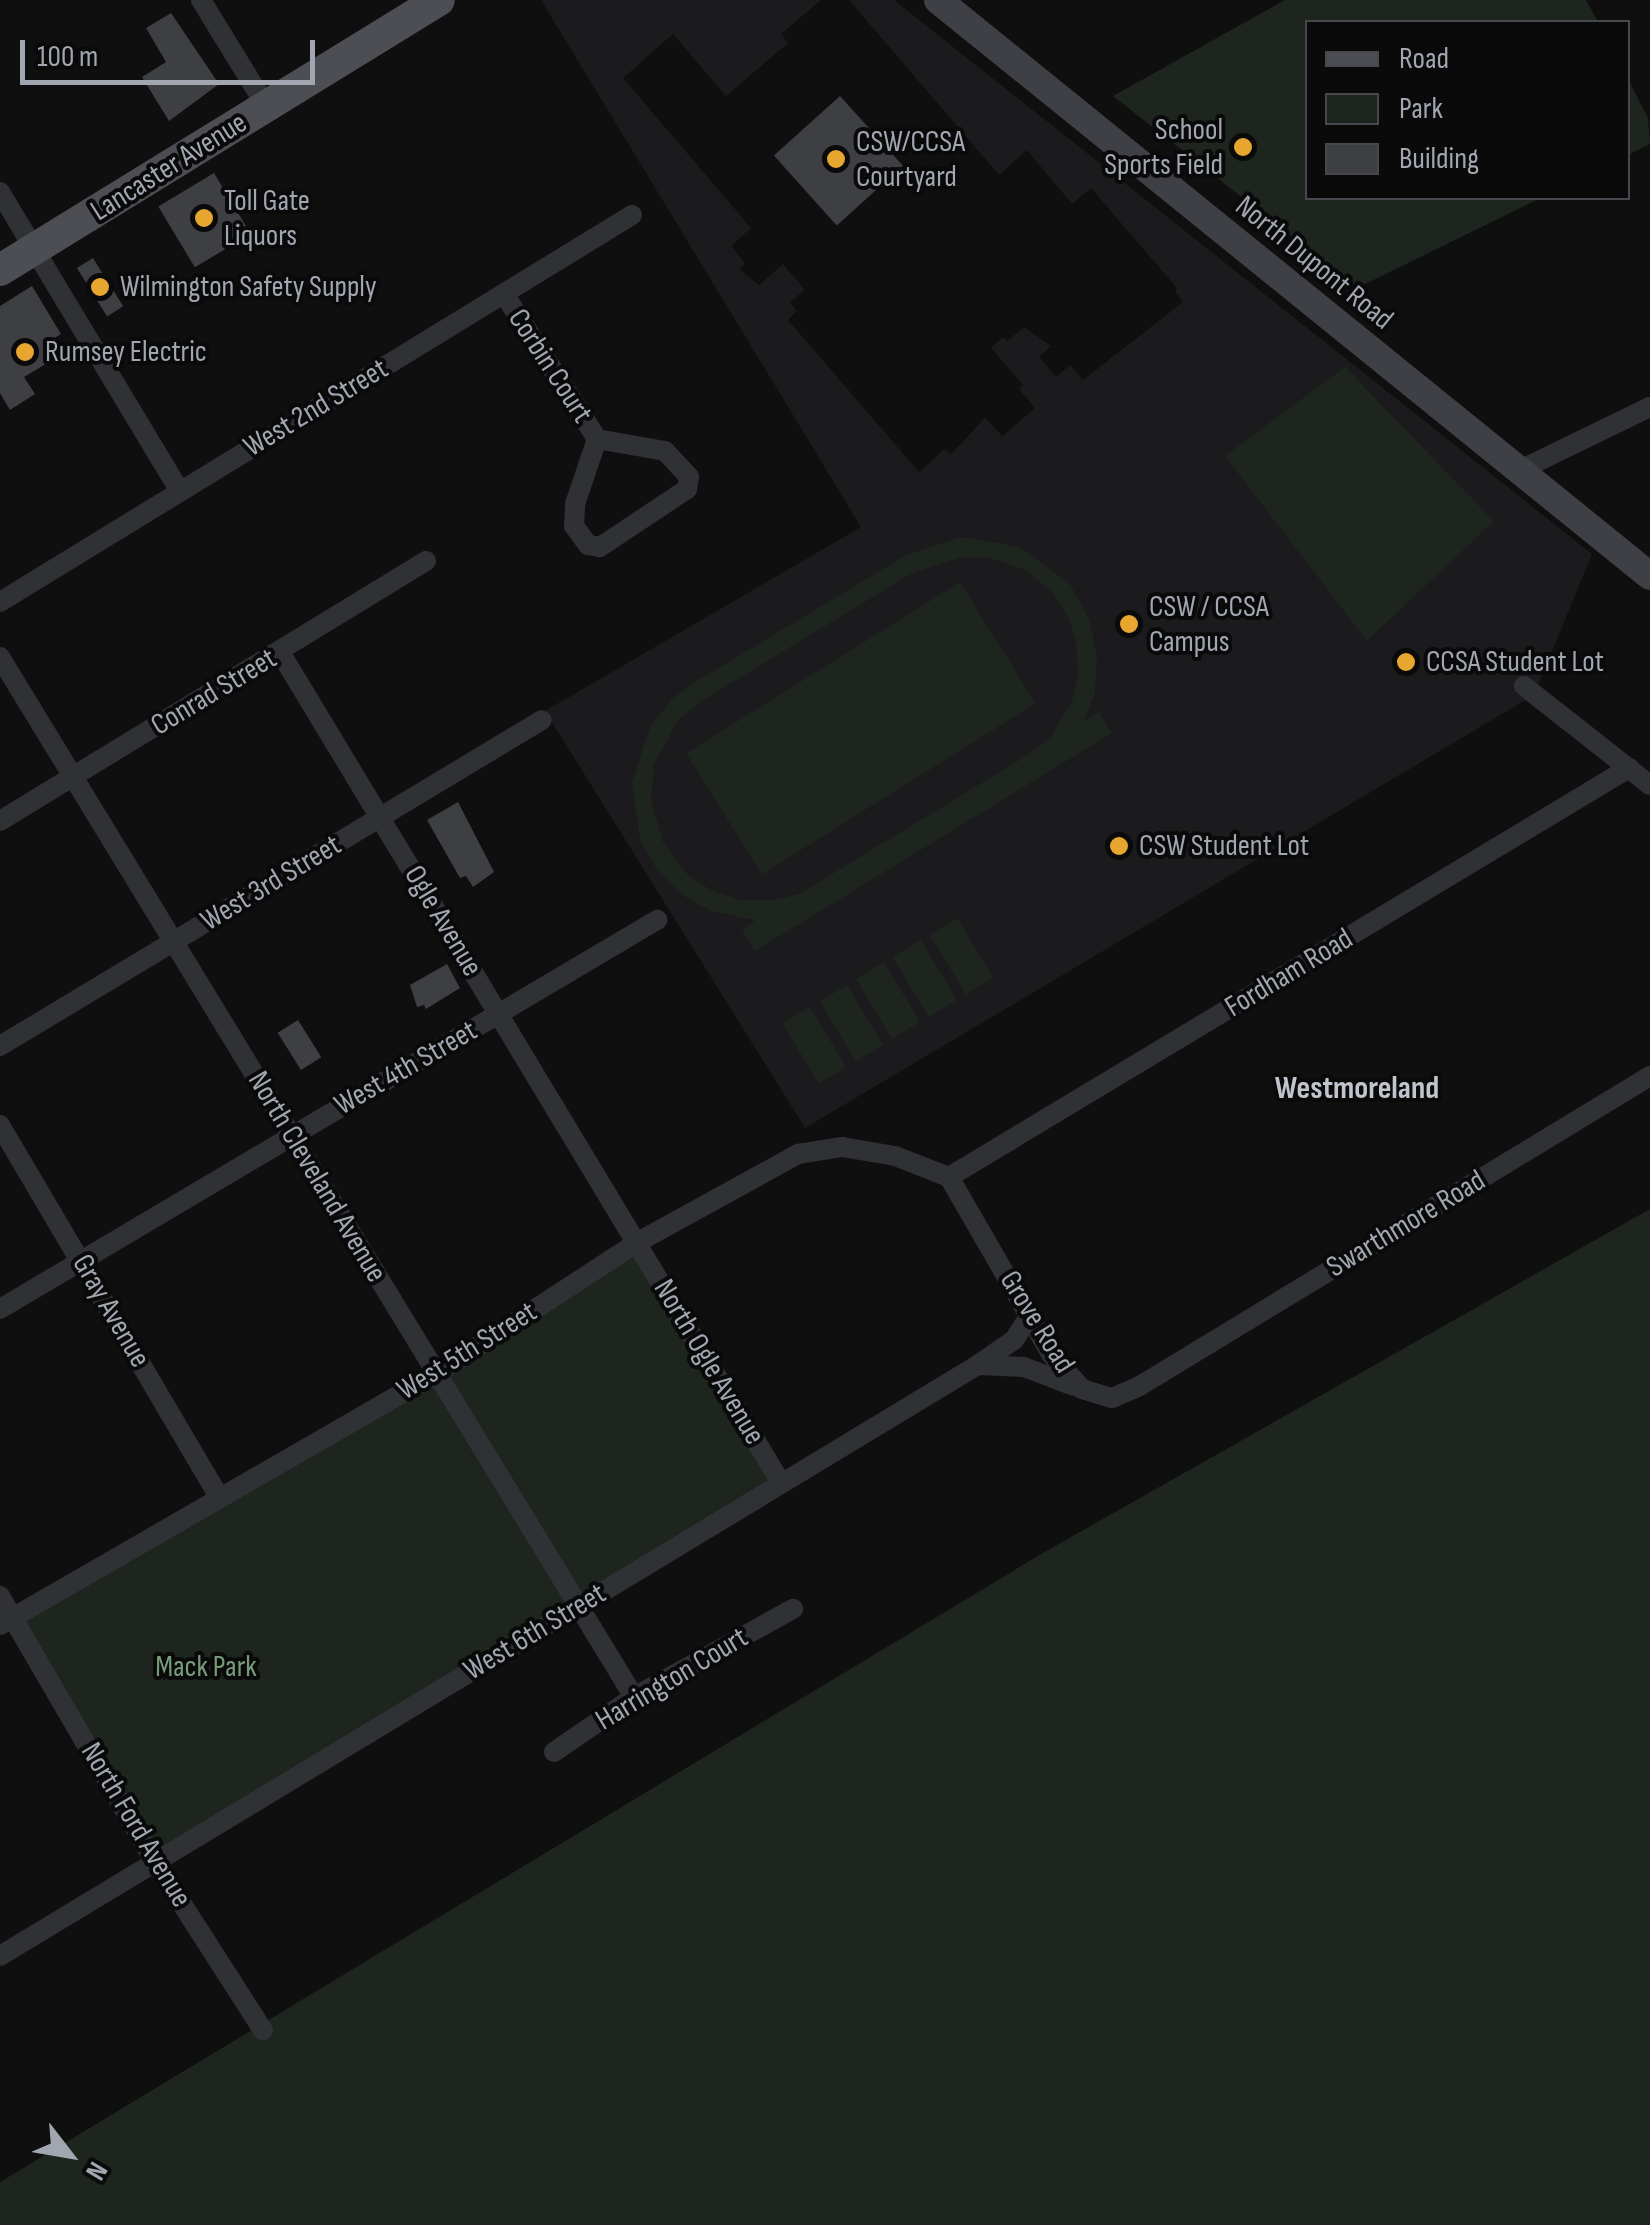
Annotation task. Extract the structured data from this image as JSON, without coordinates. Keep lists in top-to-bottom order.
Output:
{
  "streets": {
    "main road": ["Lancaster Avenue", "North Dupont Road"],
    "street": [
      "Corbin Court",
      "West 2nd Street",
      "Conrad Street",
      "West 3rd Street",
      "Ogle Avenue",
      "Fordham Road",
      "West 4th Street",
      "North Cleveland Avenue",
      "Swarthmore Road",
      "Gray Avenue",
      "Grove Road",
      "West 5th Street",
      "North Ogle Avenue",
      "West 6th Street",
      "Harrington Court",
      "North Ford Avenue"
    ]
  },
  "crossings": [
    ["Corbin Court", "West 2nd Street"],
    ["Conrad Street", "Ogle Avenue"],
    ["Conrad Street", "North Cleveland Avenue"],
    ["West 3rd Street", "Ogle Avenue"],
    ["West 3rd Street", "North Cleveland Avenue"],
    ["Ogle Avenue", "West 4th Street"],
    ["Ogle Avenue", "West 5th Street"],
    ["Ogle Avenue", "North Ogle Avenue"],
    ["Fordham Road", "Grove Road"],
    ["Fordham Road", "West 5th Street"],
    ["West 4th Street", "North Cleveland Avenue"],
    ["West 4th Street", "Gray Avenue"],
    ["North Cleveland Avenue", "West 5th Street"],
    ["North Cleveland Avenue", "West 6th Street"],
    ["North Cleveland Avenue", "Harrington Court"],
    ["Swarthmore Road", "Grove Road"],
    ["Gray Avenue", "West 5th Street"],
    ["Grove Road", "West 5th Street"],
    ["Grove Road", "West 6th Street"],
    ["West 5th Street", "North Ogle Avenue"],
    ["West 5th Street", "North Ford Avenue"],
    ["North Ogle Avenue", "West 6th Street"],
    ["West 6th Street", "North Ford Avenue"]
  ],
  "districts": ["Westmoreland"],
  "parks": ["Mack Park"],
  "places": [
    "School Sports Field",
    "CSW/CCSA Courtyard",
    "Toll Gate Liquors",
    "Wilmington Safety Supply",
    "Rumsey Electric",
    "CSW / CCSA Campus",
    "CCSA Student Lot",
    "CSW Student Lot"
  ],
  "legend": ["Road", "Park", "Building"],
  "scale_bar": "100 m",
  "north": "bottom right"
}
